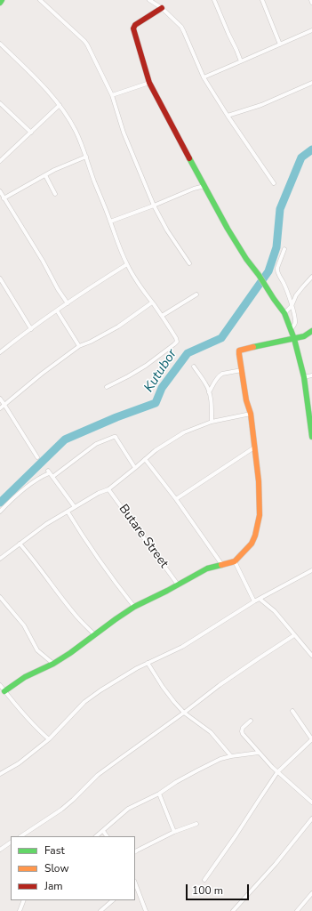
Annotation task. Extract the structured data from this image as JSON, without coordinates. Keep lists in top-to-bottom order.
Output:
{
  "streets": {
    "street": ["Butare Street"]
  },
  "water": ["Kutubor"],
  "legend": ["Fast", "Slow", "Jam"],
  "scale_bar": "100 m"
}
